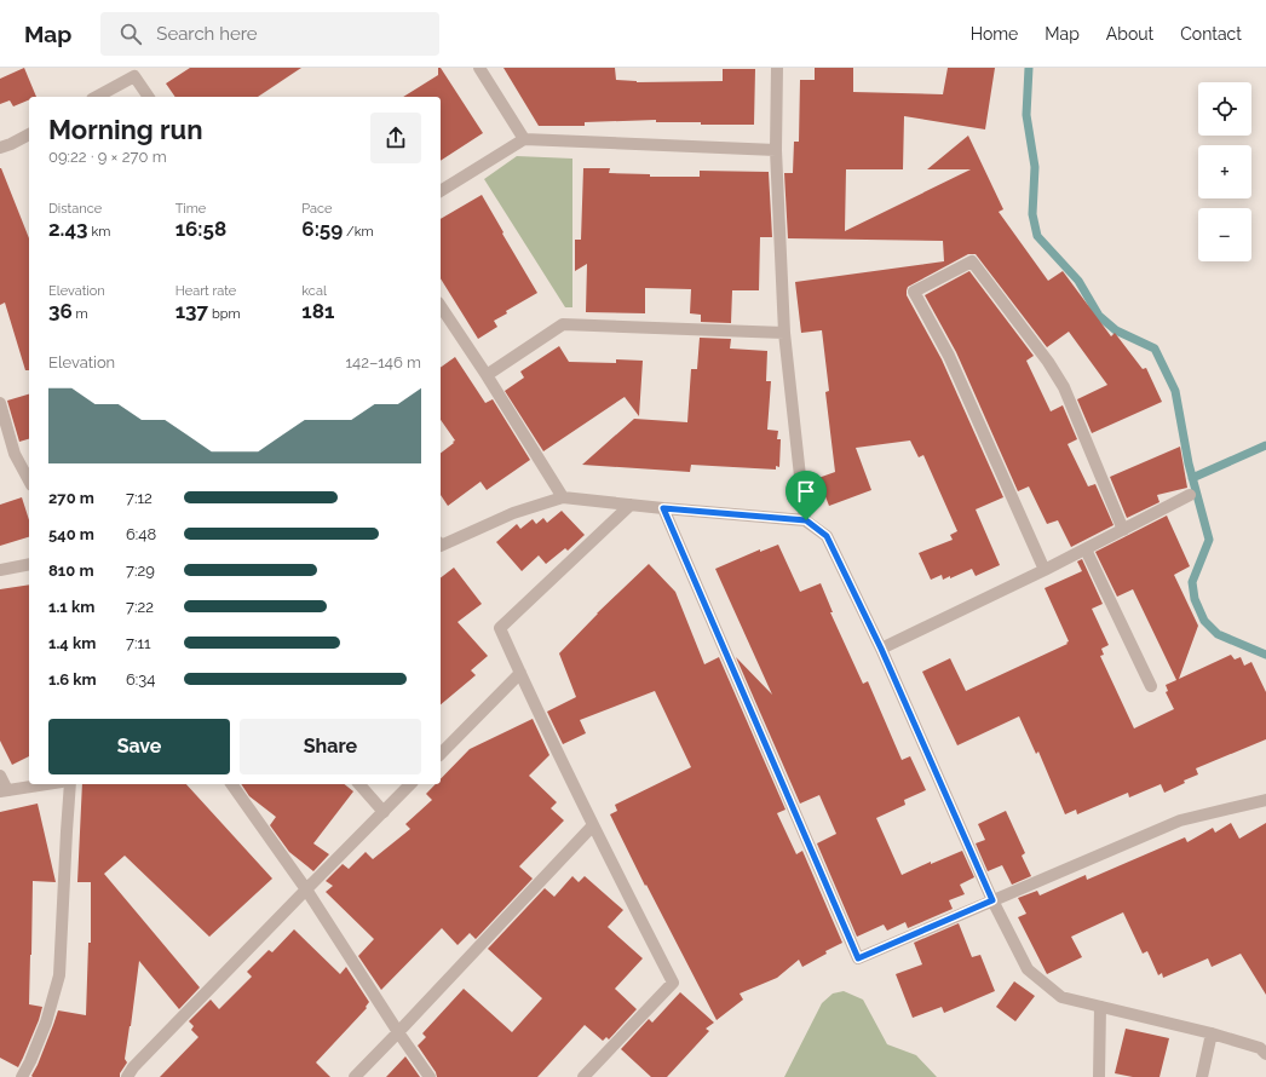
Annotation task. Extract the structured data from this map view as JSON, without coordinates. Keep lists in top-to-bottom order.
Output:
{
  "page": {
    "header": "Map",
    "search": "Search here",
    "nav": [
      "Home",
      "Map",
      "About",
      "Contact"
    ],
    "map_buttons": ["+", "−"],
    "heading": ["Morning run", "09:22 · 9 × 270 m"],
    "stats": [
      ["Distance", "2.43 km"],
      ["Time", "16:58"],
      ["Pace", "6:59 /km"],
      ["Elevation", "36 m"],
      ["Heart rate", "137 bpm"],
      ["kcal", "181"]
    ],
    "chart": ["Elevation", "142–146 m"],
    "list": [
      {
        "name": "270 m",
        "note": "7:12"
      },
      {
        "name": "540 m",
        "note": "6:48"
      },
      {
        "name": "810 m",
        "note": "7:29"
      },
      {
        "name": "1.1 km",
        "note": "7:22"
      },
      {
        "name": "1.4 km",
        "note": "7:11"
      },
      {
        "name": "1.6 km",
        "note": "6:34"
      }
    ],
    "buttons": ["Save", "Share"]
  }
}
